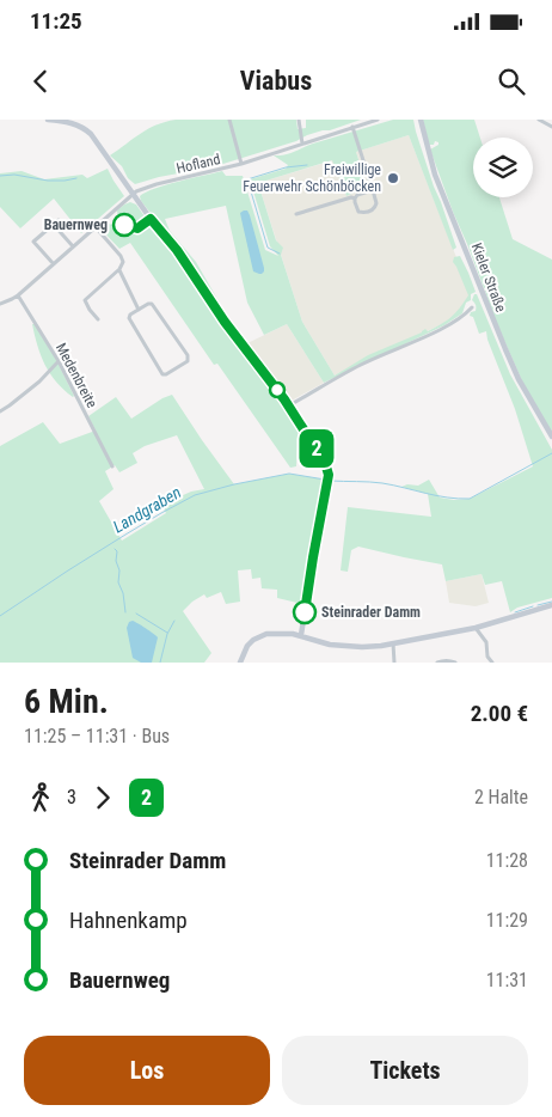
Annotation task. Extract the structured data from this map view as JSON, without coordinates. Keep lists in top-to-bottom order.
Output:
{
  "streets": {
    "main road": ["Kieler Straße"],
    "street": ["Hofland", "Medenbreite"]
  },
  "water": ["Landgraben"],
  "places": ["Freiwillige Feuerwehr Schönböcken", "Bauernweg", "Steinrader Damm"],
  "lines": ["bus line 2"],
  "page": {
    "status": "11:25",
    "header": "Viabus",
    "on_map": "2",
    "heading": ["6 Min.", "11:25 – 11:31 · Bus", "2.00 €"],
    "legs": ["3", "2", "2 Halte"],
    "list": [
      {
        "name": "Steinrader Damm",
        "value": "11:28"
      },
      {
        "name": "Hahnenkamp",
        "value": "11:29"
      },
      {
        "name": "Bauernweg",
        "value": "11:31"
      }
    ],
    "buttons": ["Los", "Tickets"]
  }
}
